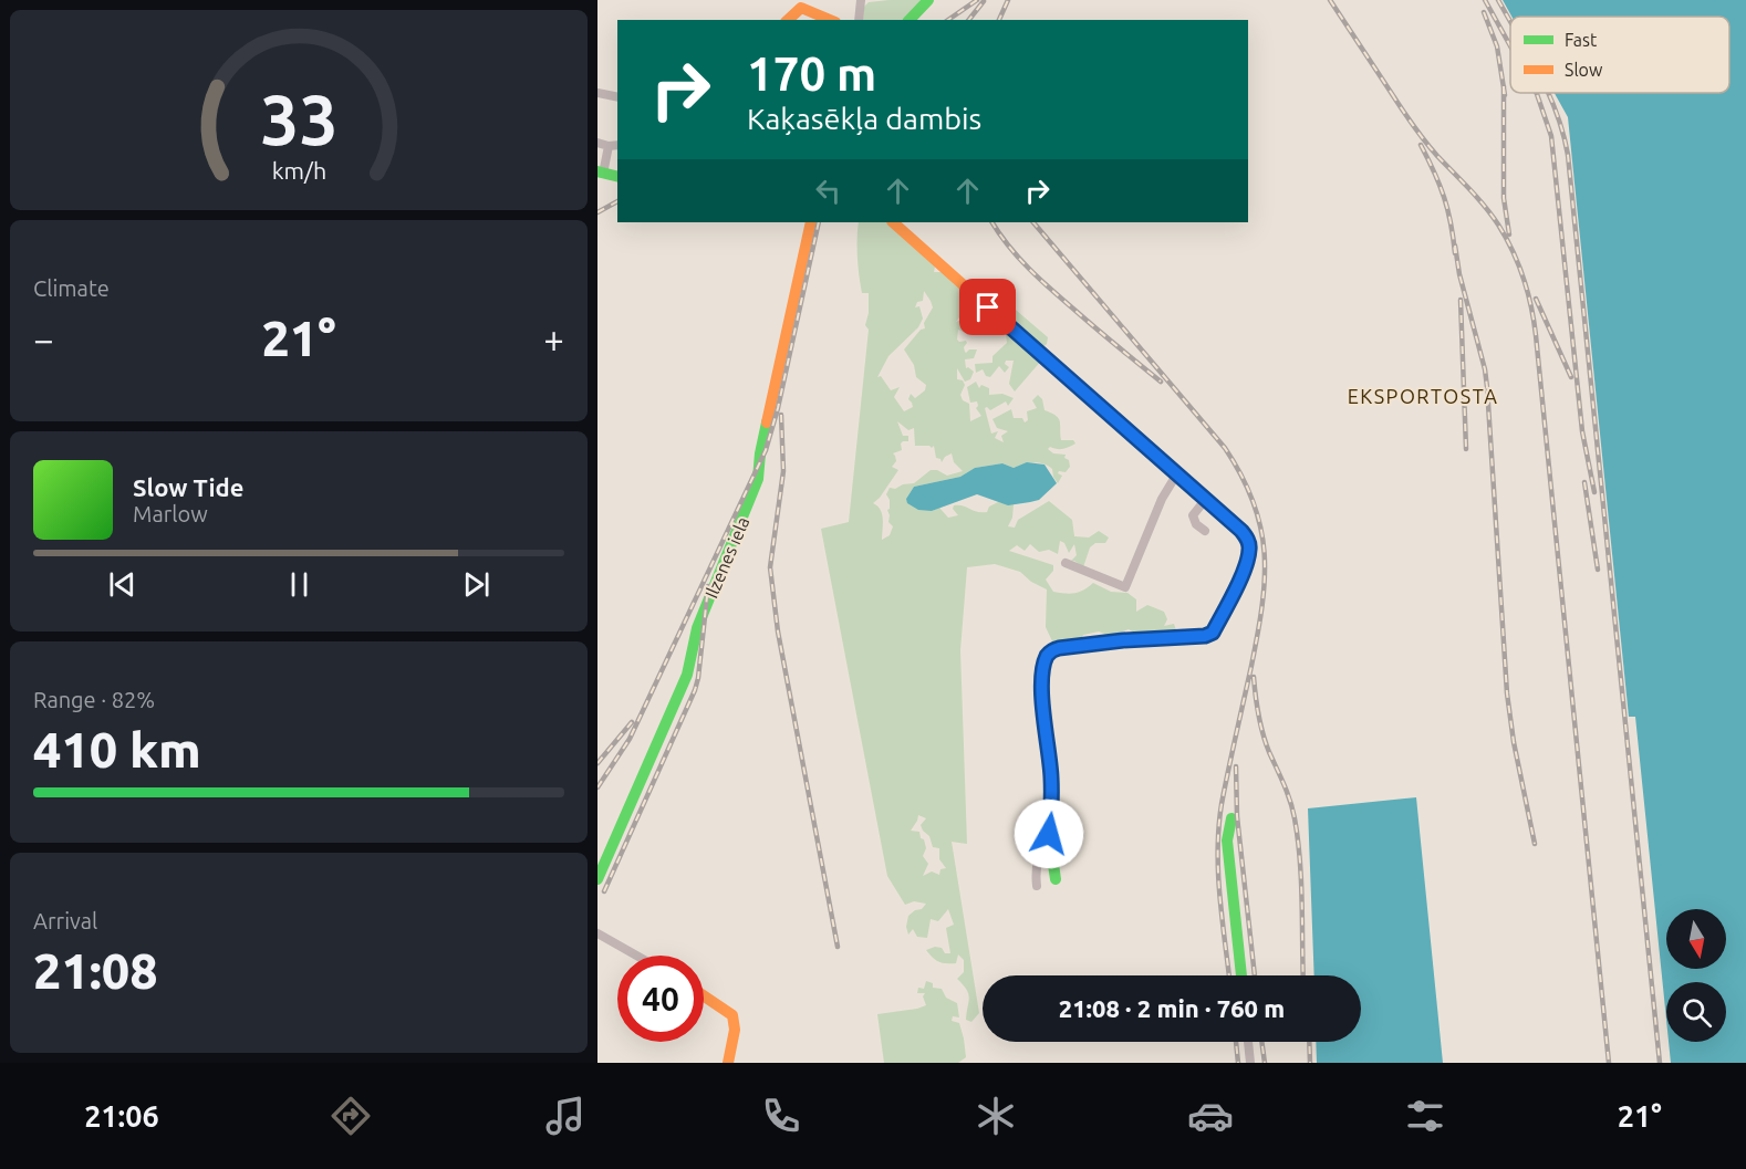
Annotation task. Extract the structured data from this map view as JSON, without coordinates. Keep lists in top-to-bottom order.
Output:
{
  "streets": {
    "street": ["Ilzenes iela"]
  },
  "districts": ["EKSPORTOSTA"],
  "legend": ["Fast", "Slow"],
  "north": "bottom",
  "page": {
    "turn": ["170 m", "Kaķasēkļa dambis"],
    "tile": [
      "Climate",
      ["Range · 82%", "410 km"],
      ["Arrival", "21:08"]
    ],
    "heat": ["−", "21°", "+"],
    "song": ["Slow Tide", "Marlow"],
    "limit": "40",
    "trip": "21:08 · 2 min · 760 m",
    "tabs": ["21:06", "21°"],
    "gauge": ["33", "km/h"]
  }
}
